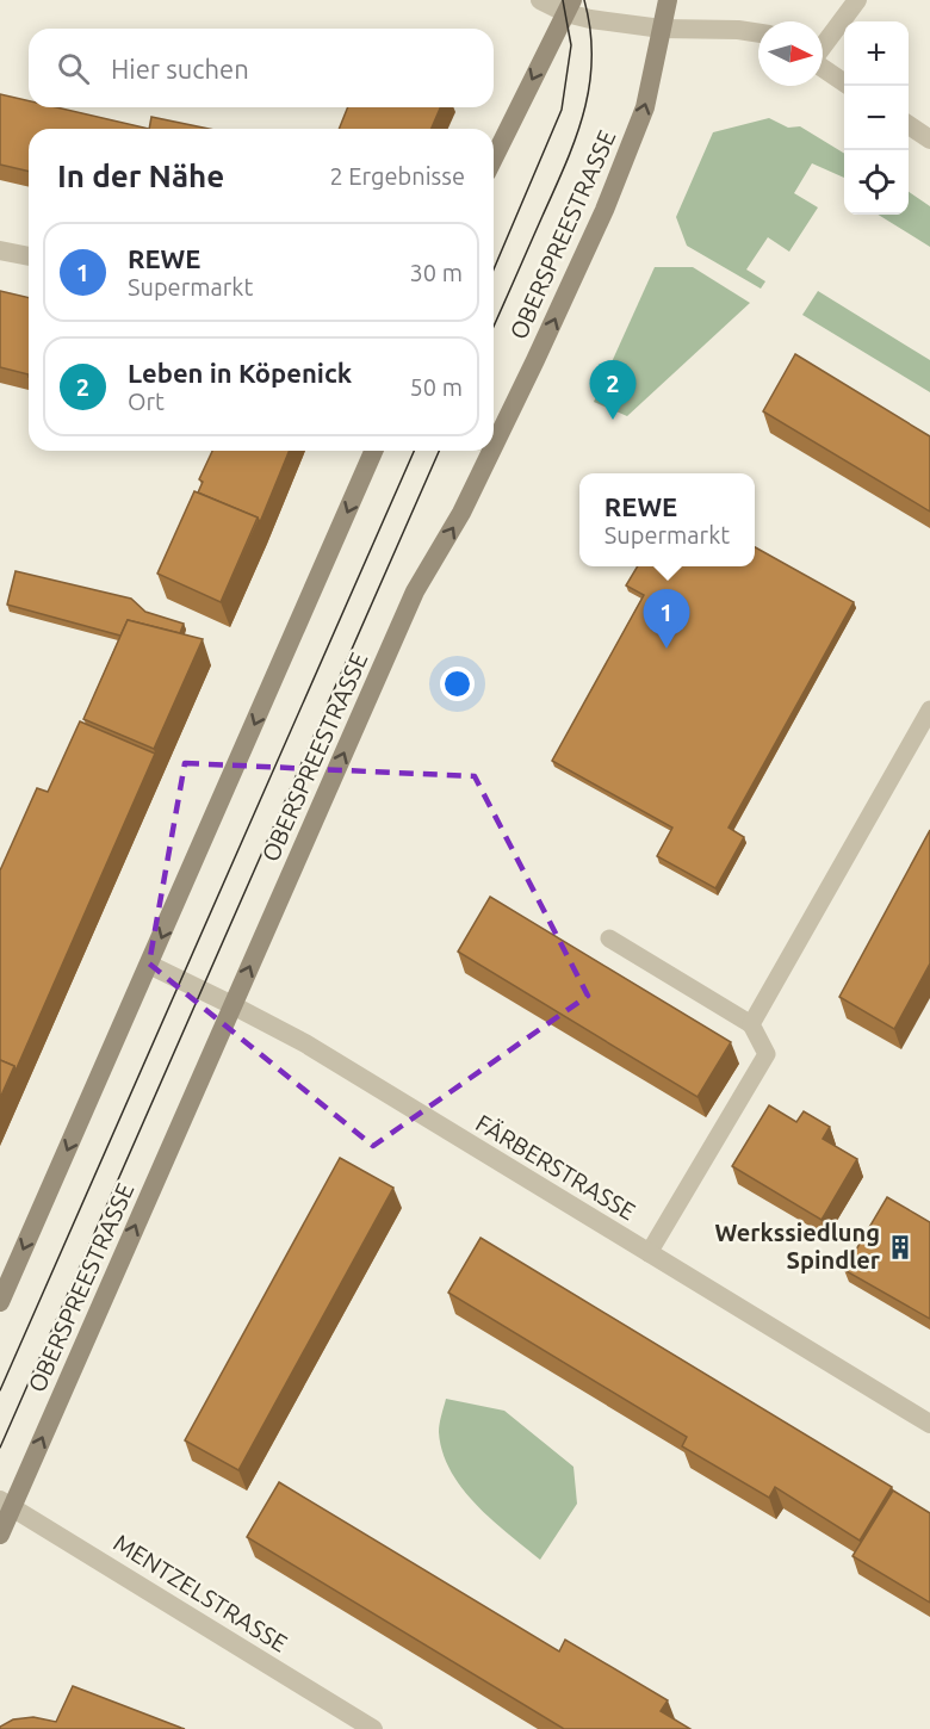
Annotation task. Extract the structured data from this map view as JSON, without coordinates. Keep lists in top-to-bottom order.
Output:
{
  "streets": {
    "main road": ["OBERSPREESTRASSE"],
    "street": ["FÄRBERSTRASSE", "MENTZELSTRASSE"]
  },
  "crossings": [
    ["OBERSPREESTRASSE", "FÄRBERSTRASSE"],
    ["OBERSPREESTRASSE", "MENTZELSTRASSE"]
  ],
  "places": {
    "building": ["Werkssiedlung Spindler"]
  },
  "north": "right",
  "page": {
    "map_buttons": ["+", "−"],
    "search": "Hier suchen",
    "heading": ["In der Nähe", "2 Ergebnisse"],
    "list": [
      {
        "mark": "1",
        "name": "REWE",
        "note": "Supermarkt",
        "value": "30 m"
      },
      {
        "mark": "2",
        "name": "Leben in Köpenick",
        "note": "Ort",
        "value": "50 m"
      }
    ],
    "pins": ["2", "1"],
    "popup": ["REWE", "Supermarkt"]
  }
}
